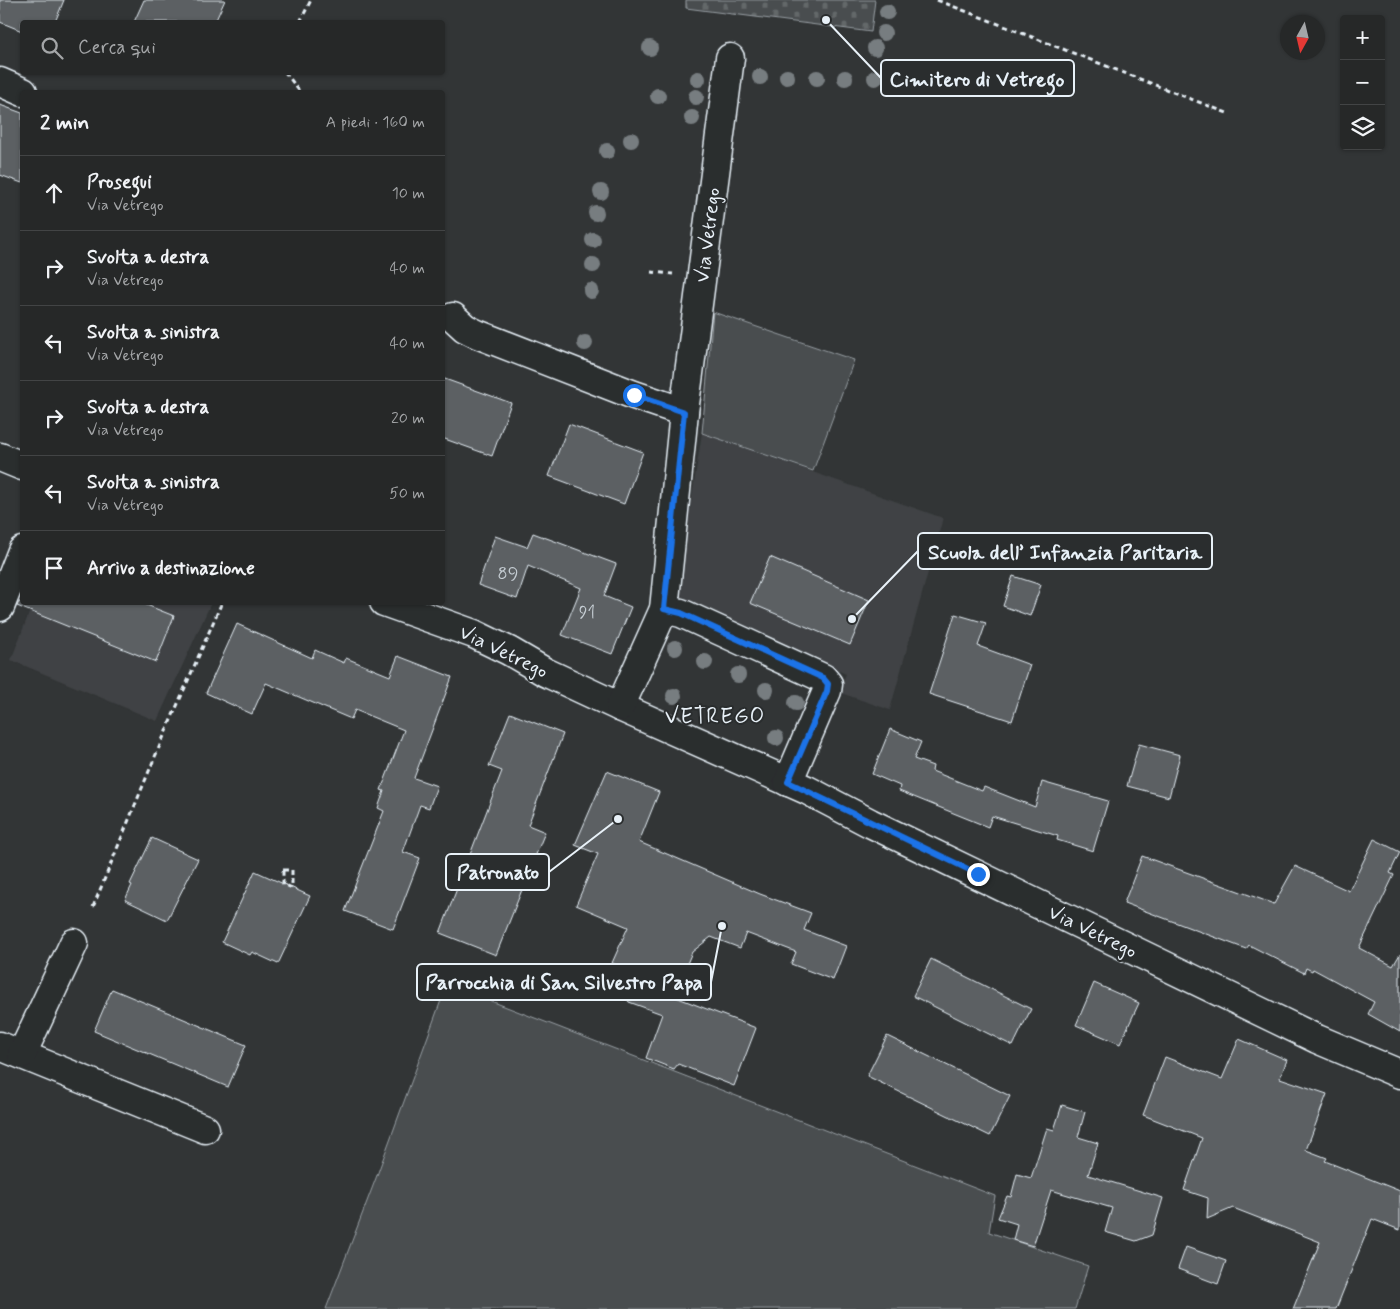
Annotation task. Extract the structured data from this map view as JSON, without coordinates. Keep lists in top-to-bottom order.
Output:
{
  "streets": {
    "street": ["Via Vetrego"]
  },
  "districts": ["VETREGO"],
  "places": [
    "Cimitero di Vetrego",
    "Scuola dell’ Infanzia Paritaria",
    "Patronato",
    "Parrocchia di San Silvestro Papa"
  ],
  "house_numbers": ["89", "91"],
  "north": "bottom",
  "page": {
    "map_buttons": ["+", "−"],
    "search": "Cerca qui",
    "heading": ["2 min", "A piedi · 160 m"],
    "list": [
      ["Prosegui", "Via Vetrego", "10 m"],
      ["Svolta a destra", "Via Vetrego", "40 m"],
      ["Svolta a sinistra", "Via Vetrego", "40 m"],
      ["Svolta a destra", "Via Vetrego", "20 m"],
      ["Svolta a sinistra", "Via Vetrego", "50 m"],
      "Arrivo a destinazione"
    ]
  }
}
